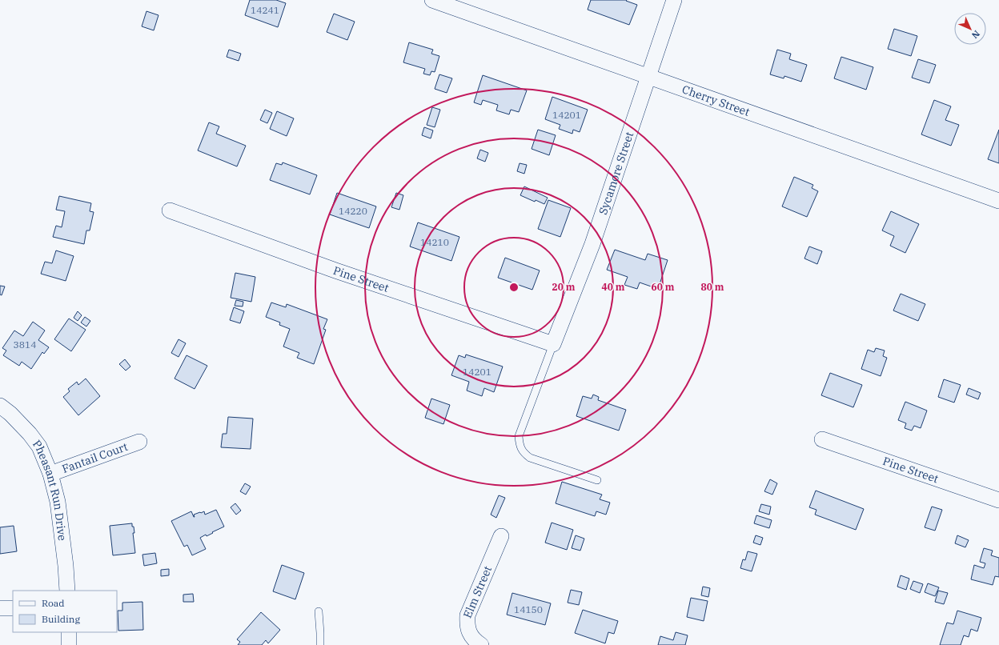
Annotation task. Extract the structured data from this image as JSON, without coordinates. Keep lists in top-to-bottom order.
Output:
{
  "streets": {
    "street": [
      "Cherry Street",
      "Sycamore Street",
      "Pine Street",
      "Fantail Court",
      "Pheasant Run Drive",
      "Elm Street"
    ]
  },
  "crossings": [
    ["Cherry Street", "Sycamore Street"],
    ["Sycamore Street", "Pine Street"],
    ["Fantail Court", "Pheasant Run Drive"]
  ],
  "house_numbers": [
    "14241",
    "14201",
    "14220",
    "14210",
    "3814",
    "14201",
    "14150"
  ],
  "legend": ["Road", "Building"],
  "north": "bottom right",
  "rings": [
    "20 m",
    "40 m",
    "60 m",
    "80 m"
  ]
}
